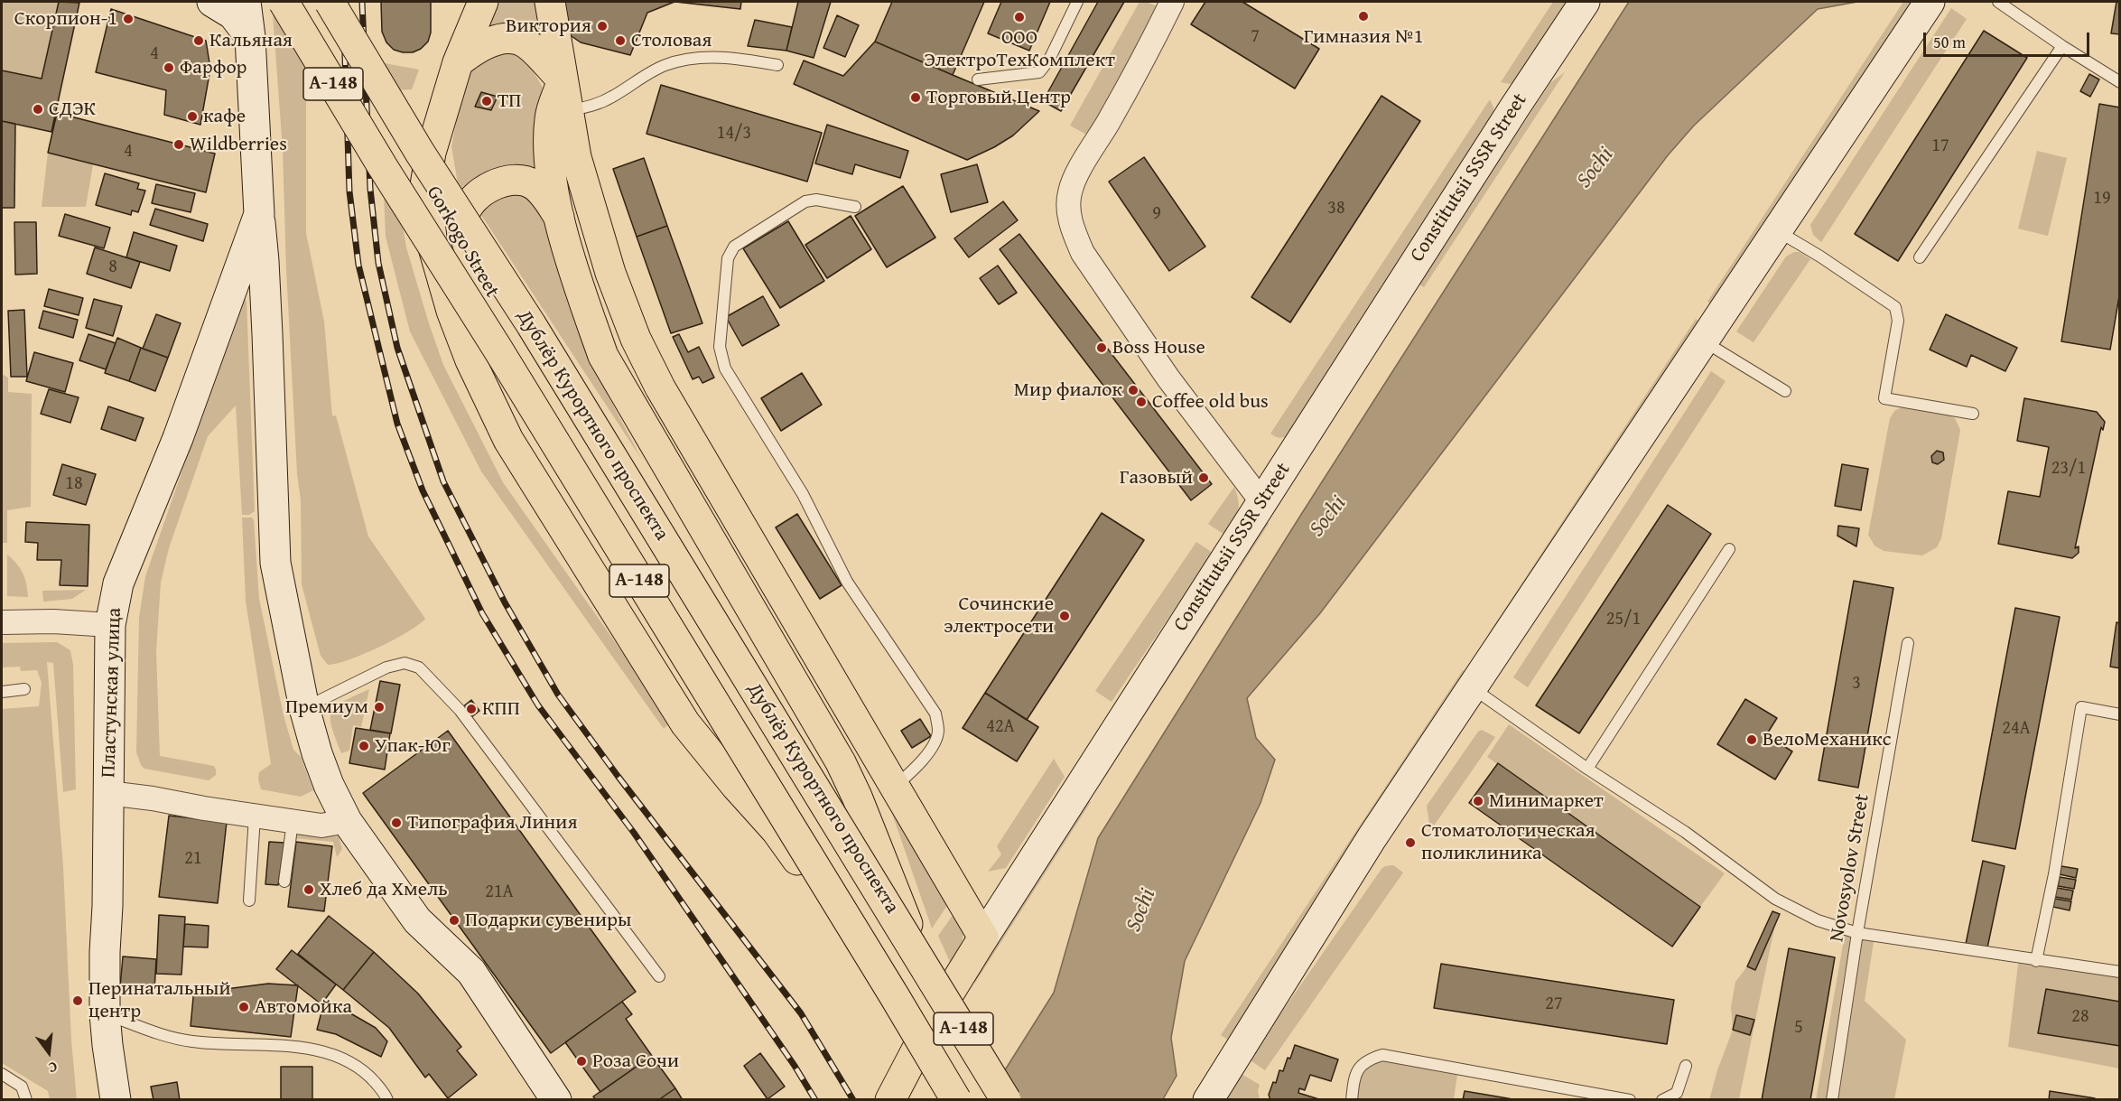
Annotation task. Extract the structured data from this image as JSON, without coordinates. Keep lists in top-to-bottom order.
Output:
{
  "streets": {
    "main road": [
      "А-148",
      "Constitutsii SSSR Street",
      "Gorkogo Street",
      "Дублёр Курортного проспекта",
      "Пластунская улица"
    ],
    "lane": ["Novosyolov Street"]
  },
  "crossings": [
    ["А-148", "Gorkogo Street"],
    ["А-148", "Дублёр Курортного проспекта"],
    ["Constitutsii SSSR Street", "Gorkogo Street"]
  ],
  "water": ["Sochi"],
  "places": [
    "Гимназия №1",
    "ООО ЭлектроТехКомплект",
    "Скорпион-1",
    "Виктория",
    "Кальяная",
    "Столовая",
    "Фарфор",
    "Торговый Центр",
    "ТП",
    "СДЭК",
    "кафе",
    "Wildberries",
    "Boss House",
    "Мир фиалок",
    "Coffee old bus",
    "Газовый",
    "Сочинские электросети",
    "Премиум",
    "КПП",
    "ВелоМеханикс",
    "Упак-Юг",
    "Минимаркет",
    "Типография Линия",
    "Стоматологическая поликлиника",
    "Хлеб да Хмель",
    "Подарки сувениры",
    "Перинатальный центр",
    "Автомойка",
    "Роза Сочи"
  ],
  "house_numbers": [
    "7",
    "4",
    "14/3",
    "17",
    "4",
    "19",
    "38",
    "9",
    "8",
    "23/1",
    "18",
    "25/1",
    "3",
    "42А",
    "24А",
    "21",
    "21А",
    "27",
    "28",
    "5"
  ],
  "scale_bar": "50 m",
  "north": "bottom"
}
